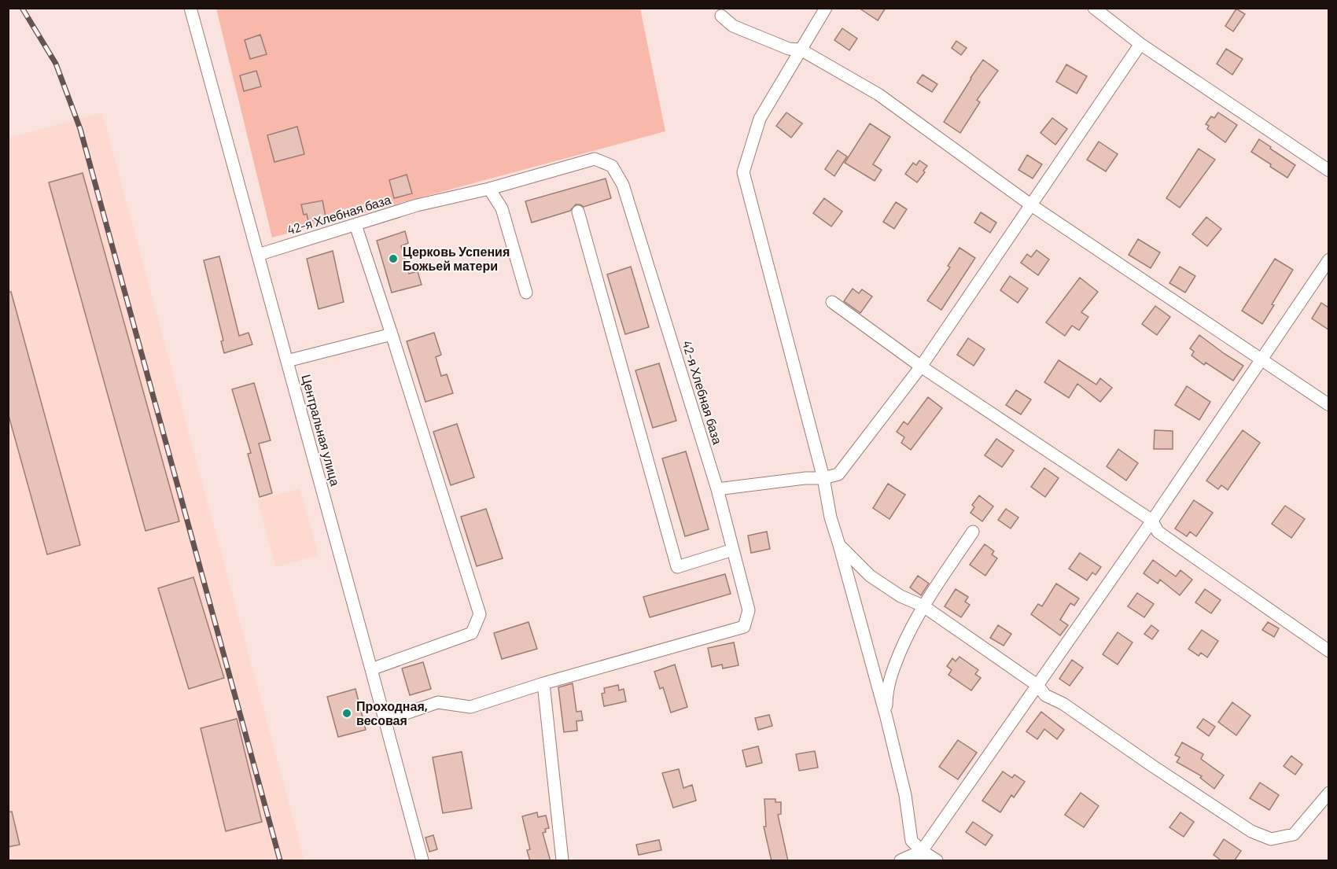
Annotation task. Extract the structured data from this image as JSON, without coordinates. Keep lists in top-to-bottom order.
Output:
{
  "streets": {
    "street": ["42-я Хлебная база", "Центральная улица"]
  },
  "crossings": [
    ["42-я Хлебная база", "Центральная улица"]
  ],
  "places": ["Церковь Успения Божьей матери", "Проходная, весовая"]
}
